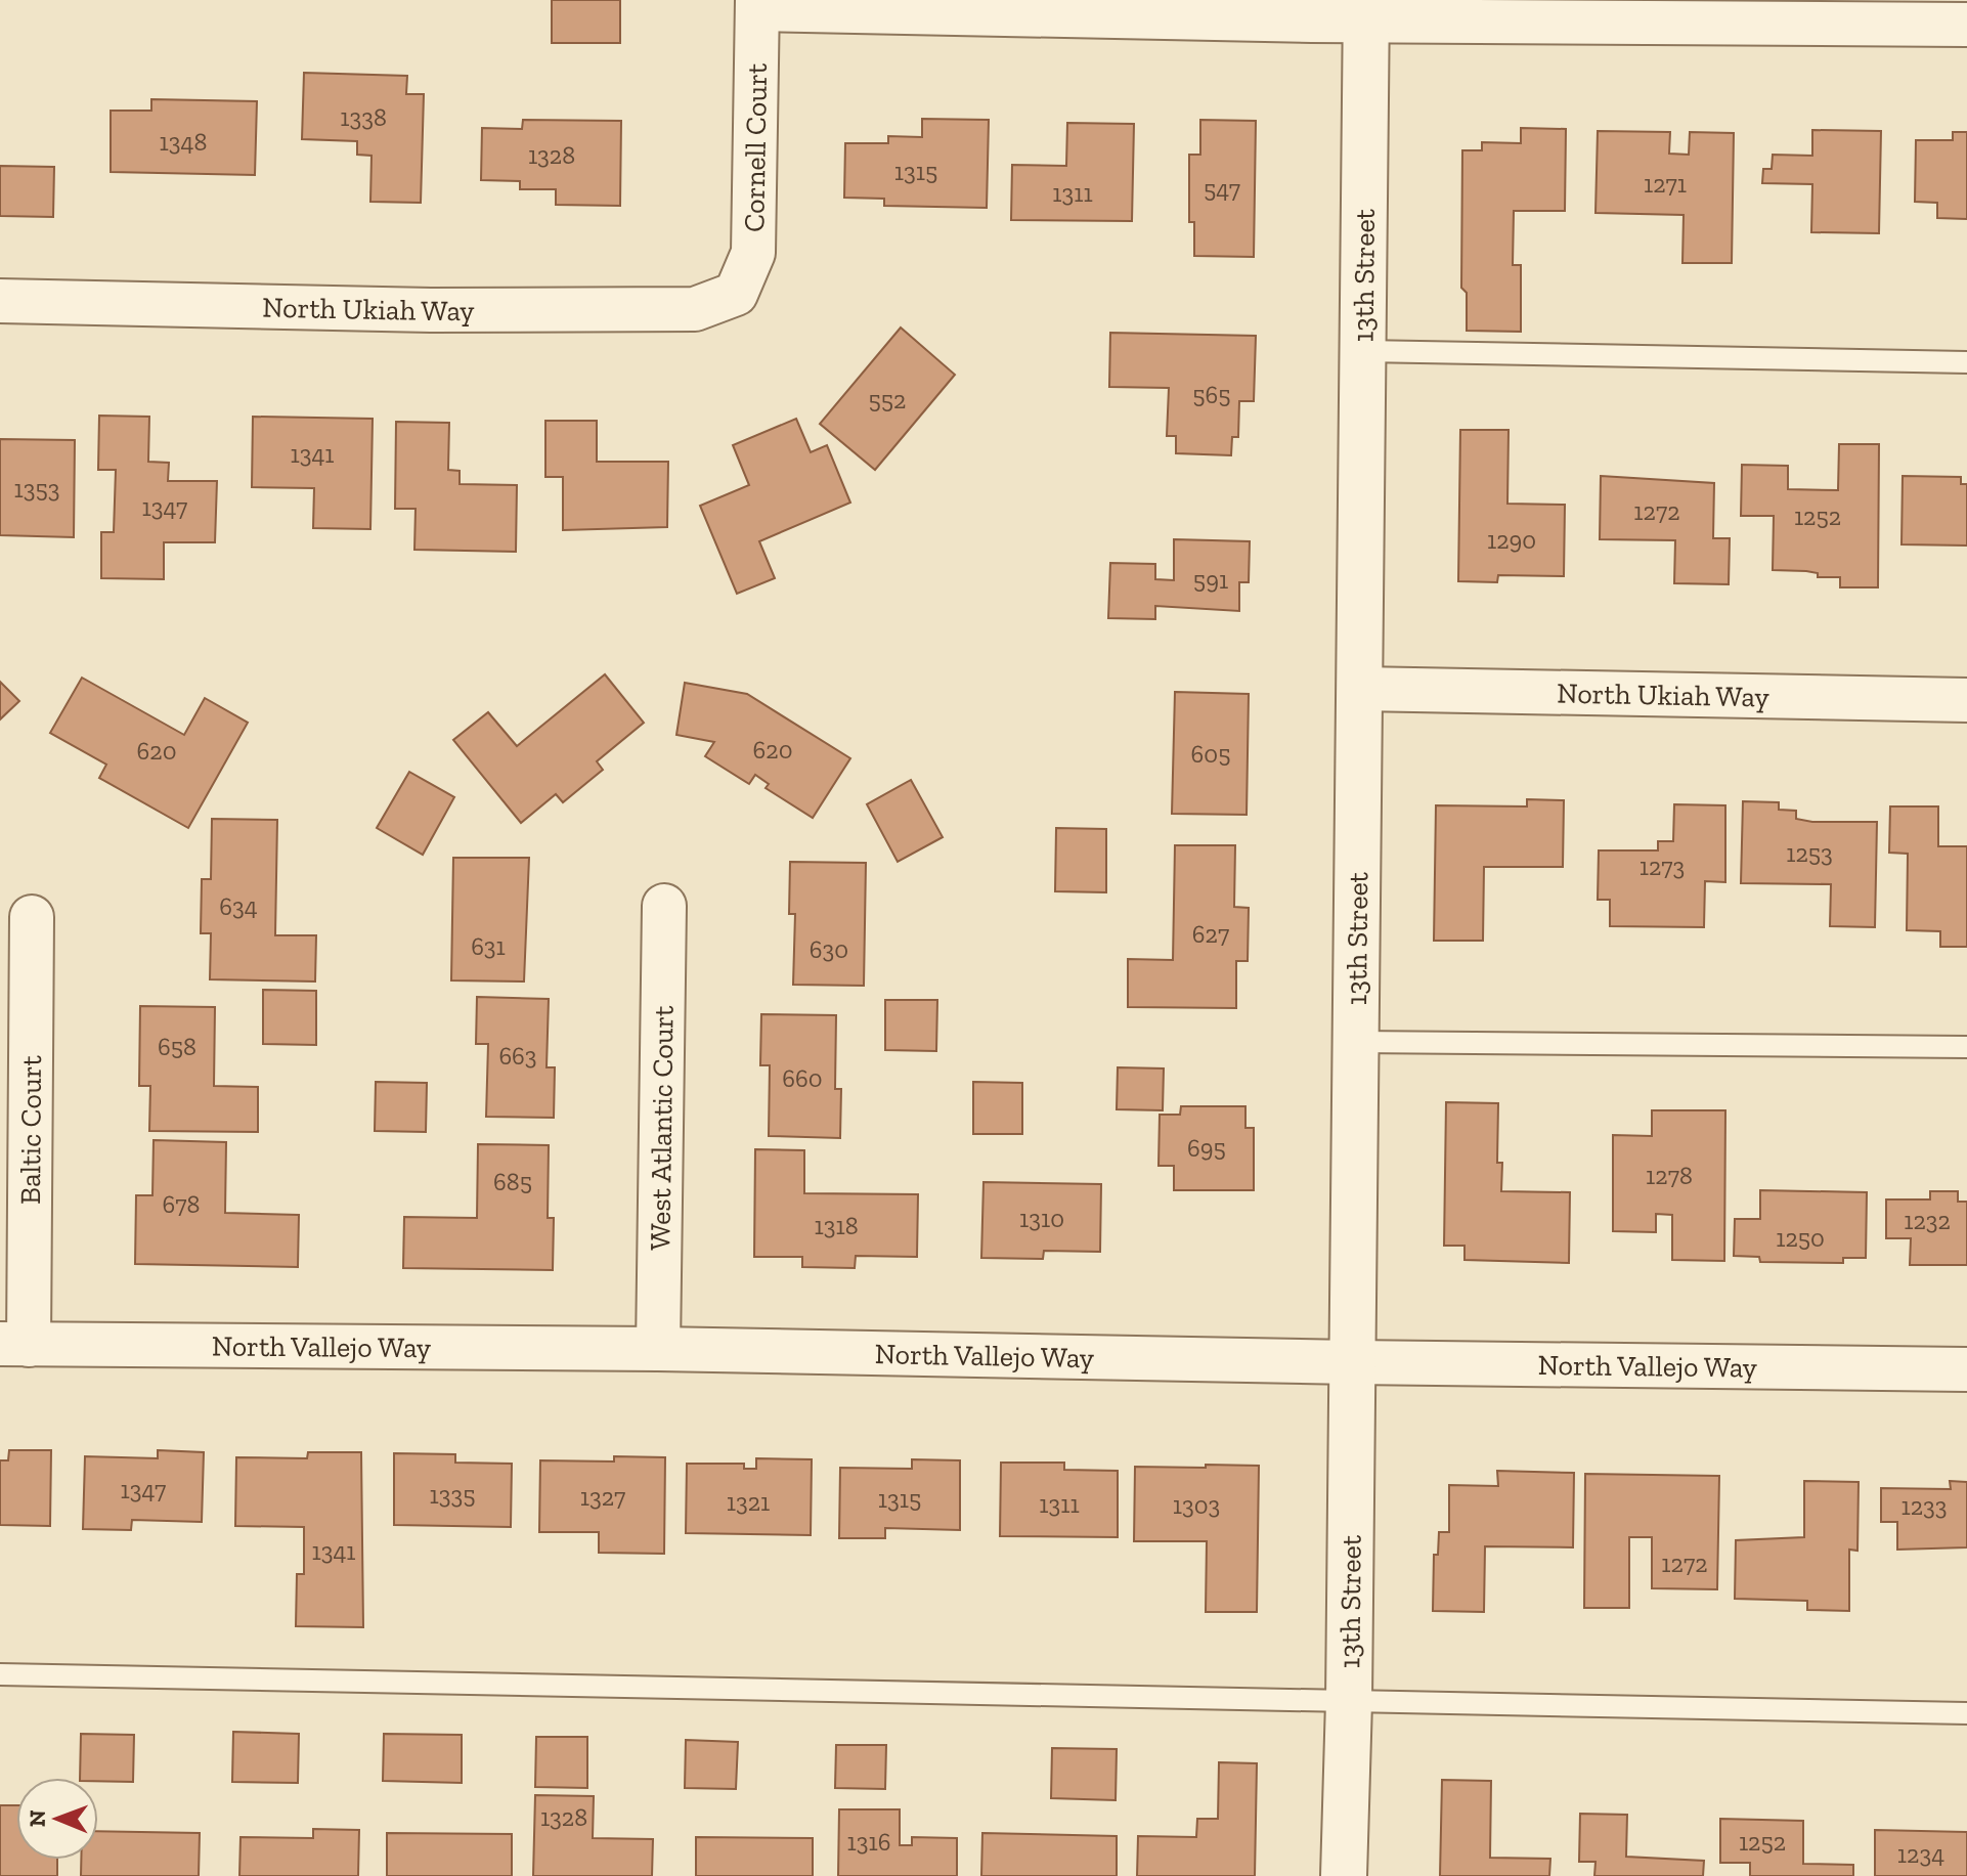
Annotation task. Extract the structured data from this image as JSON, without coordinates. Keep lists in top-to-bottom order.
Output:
{
  "streets": {
    "street": [
      "Cornell Court",
      "13th Street",
      "North Ukiah Way",
      "West Atlantic Court",
      "Baltic Court",
      "North Vallejo Way"
    ]
  },
  "crossings": [
    ["Cornell Court", "North Ukiah Way"],
    ["13th Street", "North Ukiah Way"],
    ["13th Street", "North Vallejo Way"],
    ["West Atlantic Court", "North Vallejo Way"],
    ["Baltic Court", "North Vallejo Way"]
  ],
  "house_numbers": [
    "1338",
    "1348",
    "1328",
    "1315",
    "1271",
    "547",
    "1311",
    "565",
    "552",
    "1341",
    "1353",
    "1347",
    "1272",
    "1252",
    "1290",
    "591",
    "620",
    "620",
    "605",
    "1253",
    "1273",
    "634",
    "627",
    "631",
    "630",
    "658",
    "663",
    "660",
    "695",
    "1278",
    "685",
    "678",
    "1310",
    "1232",
    "1318",
    "1250",
    "1347",
    "1335",
    "1327",
    "1315",
    "1321",
    "1311",
    "1303",
    "1233",
    "1341",
    "1272",
    "1328",
    "1316",
    "1252",
    "1234"
  ],
  "north": "left"
}
